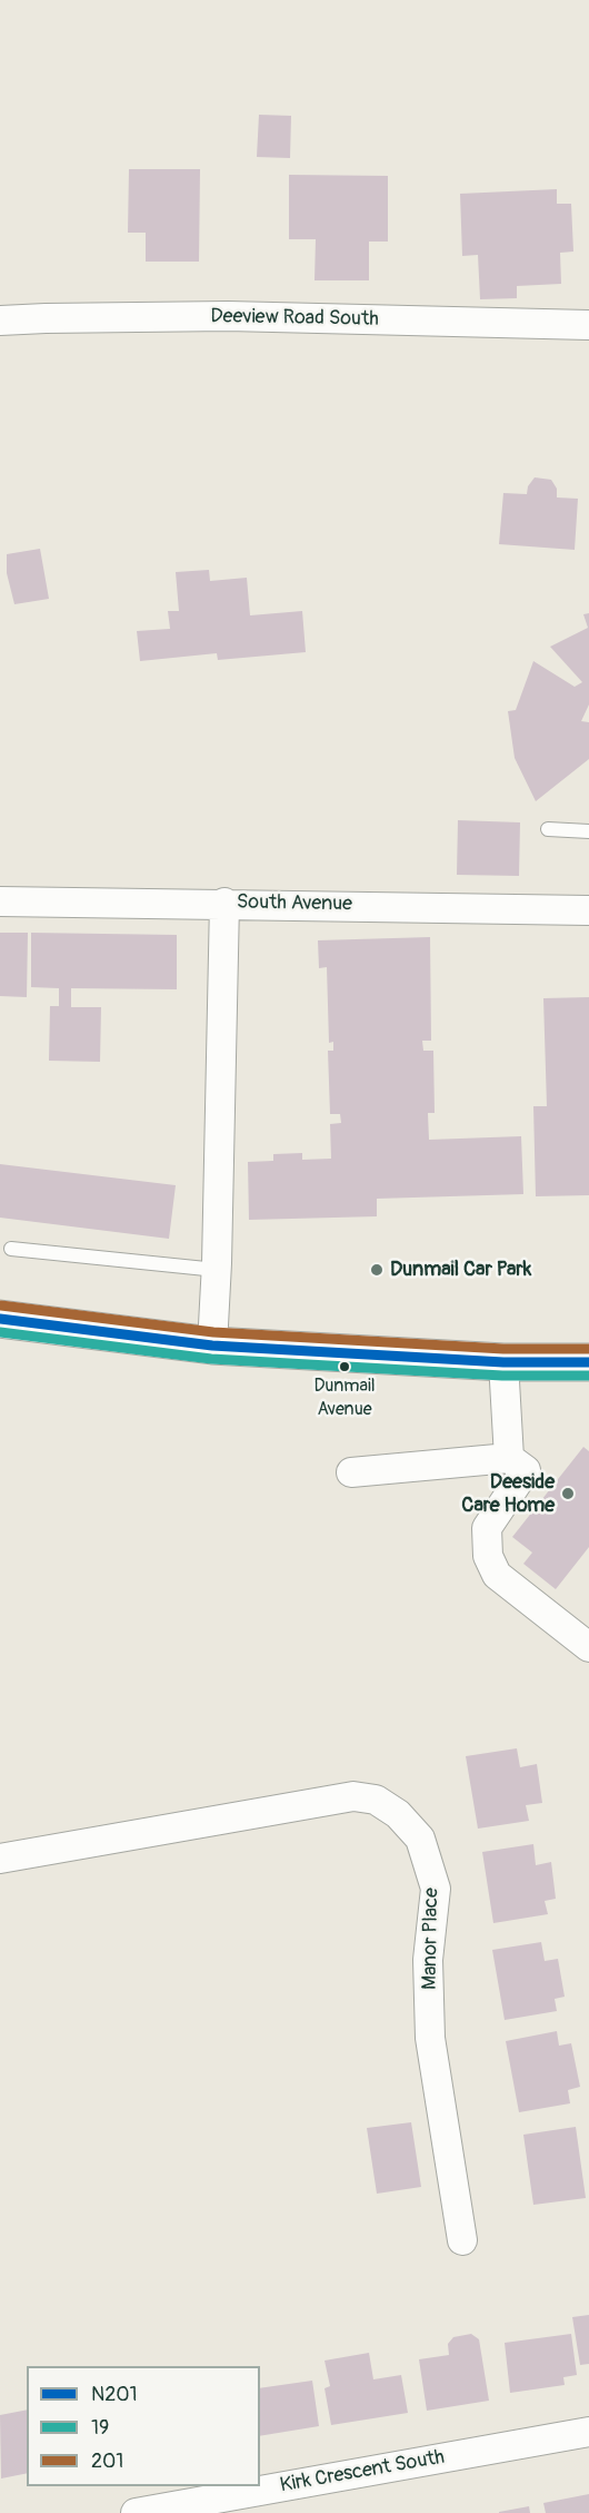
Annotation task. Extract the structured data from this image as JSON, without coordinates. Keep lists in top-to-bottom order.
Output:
{
  "streets": {
    "street": [
      "Deeview Road South",
      "South Avenue",
      "Manor Place",
      "Kirk Crescent South"
    ]
  },
  "places": ["Dunmail Car Park", "Dunmail Avenue", "Deeside Care Home"],
  "lines": ["transit line 201", "transit line N201", "transit line 19"],
  "legend": ["N201", "19", "201"]
}
